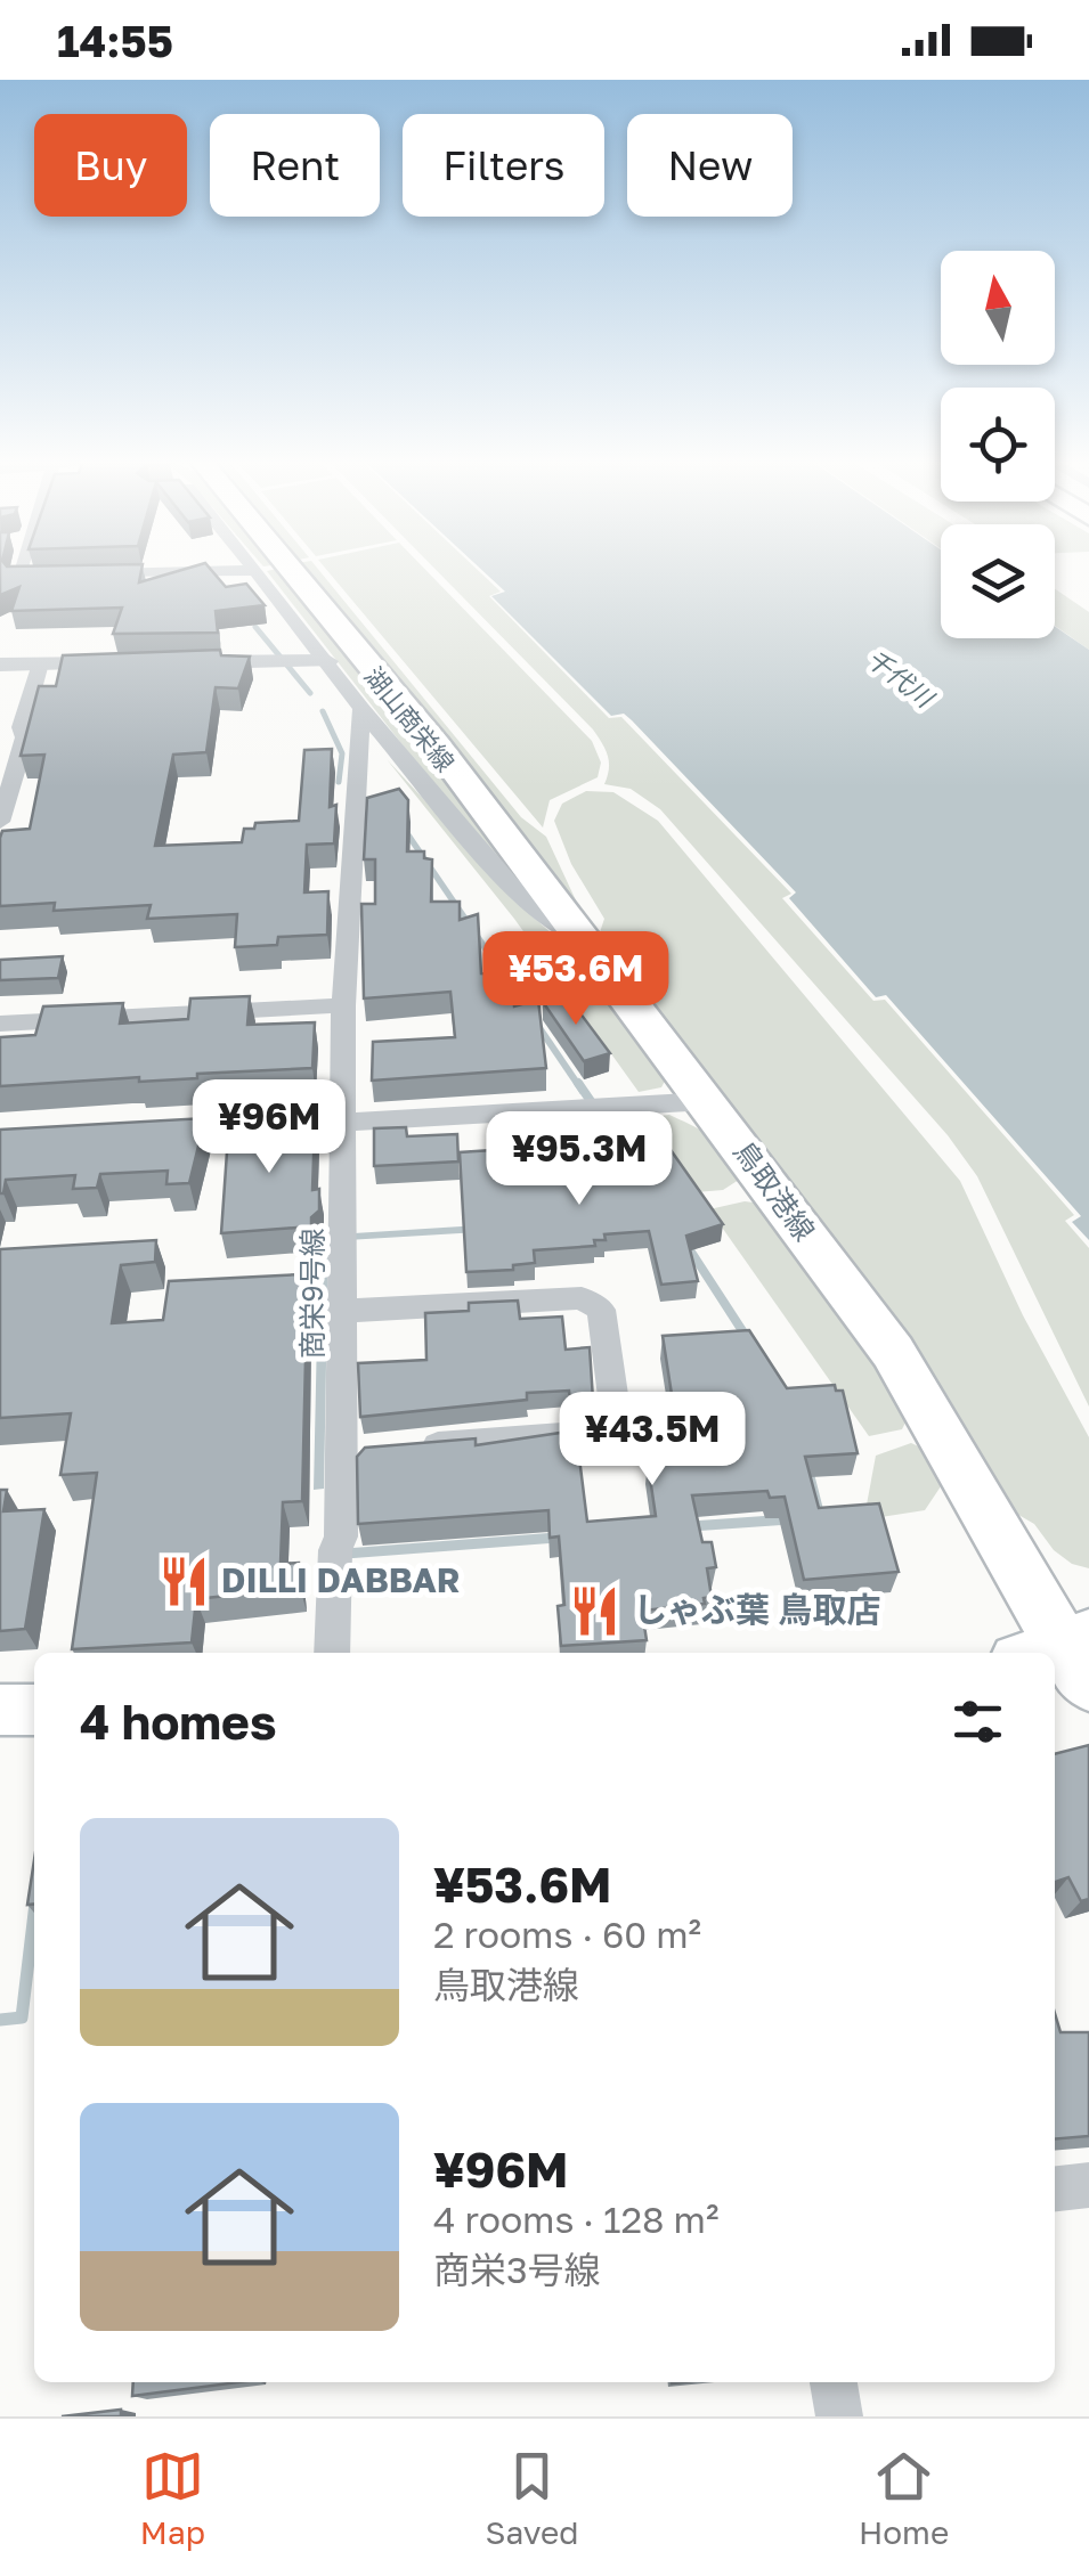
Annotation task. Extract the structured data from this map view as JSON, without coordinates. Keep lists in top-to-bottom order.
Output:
{
  "streets": {
    "main road": ["鳥取港線"],
    "street": ["湖山商栄線", "商栄9号線"]
  },
  "crossings": [
    ["湖山商栄線", "鳥取港線"],
    ["湖山商栄線", "商栄9号線"]
  ],
  "water": ["千代川"],
  "places": {
    "restaurant": ["DILLI DABBAR", "しゃぶ葉 鳥取店"]
  },
  "north": "top",
  "page": {
    "status": "14:55",
    "chip": [
      "Buy",
      "Rent",
      "Filters",
      "New"
    ],
    "price": [
      "¥53.6M",
      "¥96M",
      "¥95.3M",
      "¥43.5M"
    ],
    "heading": "4 homes",
    "list": [
      {
        "name": "¥53.6M",
        "note": "2 rooms · 60 m² · 鳥取港線"
      },
      {
        "name": "¥96M",
        "note": "4 rooms · 128 m² · 商栄3号線"
      }
    ],
    "tabs": ["Map", "Saved", "Home"]
  }
}
